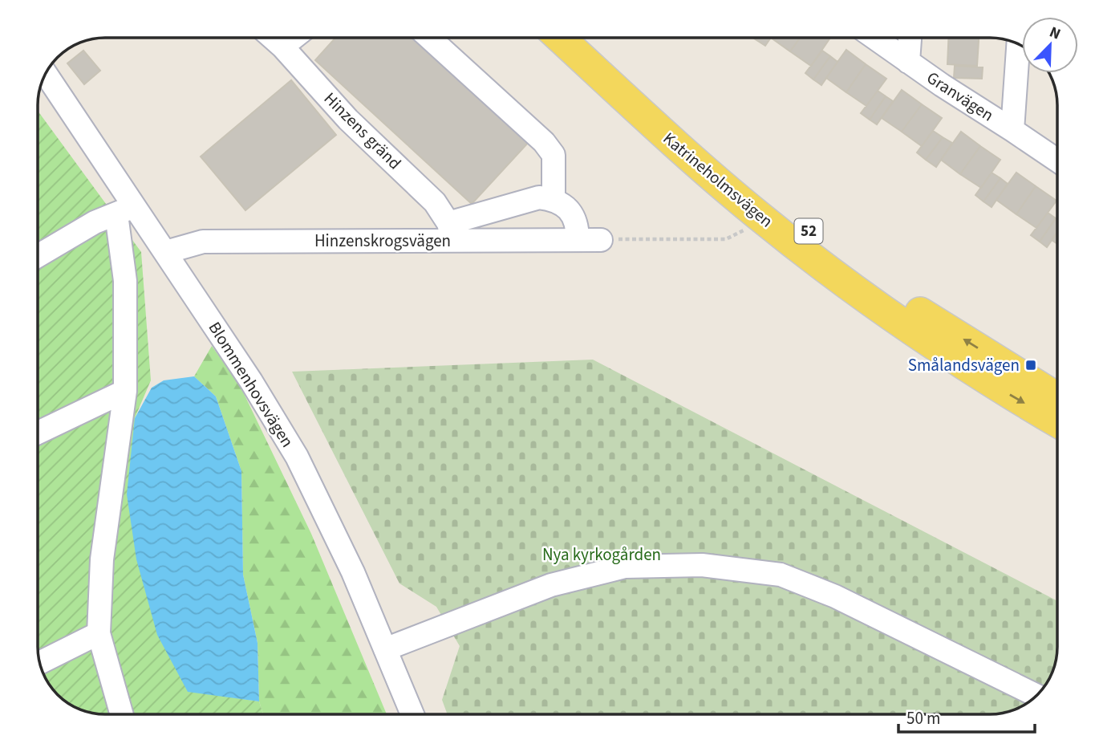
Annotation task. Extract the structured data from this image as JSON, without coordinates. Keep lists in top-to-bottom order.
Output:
{
  "streets": {
    "main road": ["Katrineholmsvägen", "52"],
    "street": [
      "Granvägen",
      "Hinzens gränd",
      "Hinzenskrogsvägen",
      "Blommenhovsvägen"
    ]
  },
  "crossings": [
    ["Hinzens gränd", "Hinzenskrogsvägen"],
    ["Hinzenskrogsvägen", "Blommenhovsvägen"]
  ],
  "parks": ["Nya kyrkogården"],
  "places": {
    "transit": ["Smålandsvägen"]
  },
  "scale_bar": "50 m",
  "north": "top right"
}
